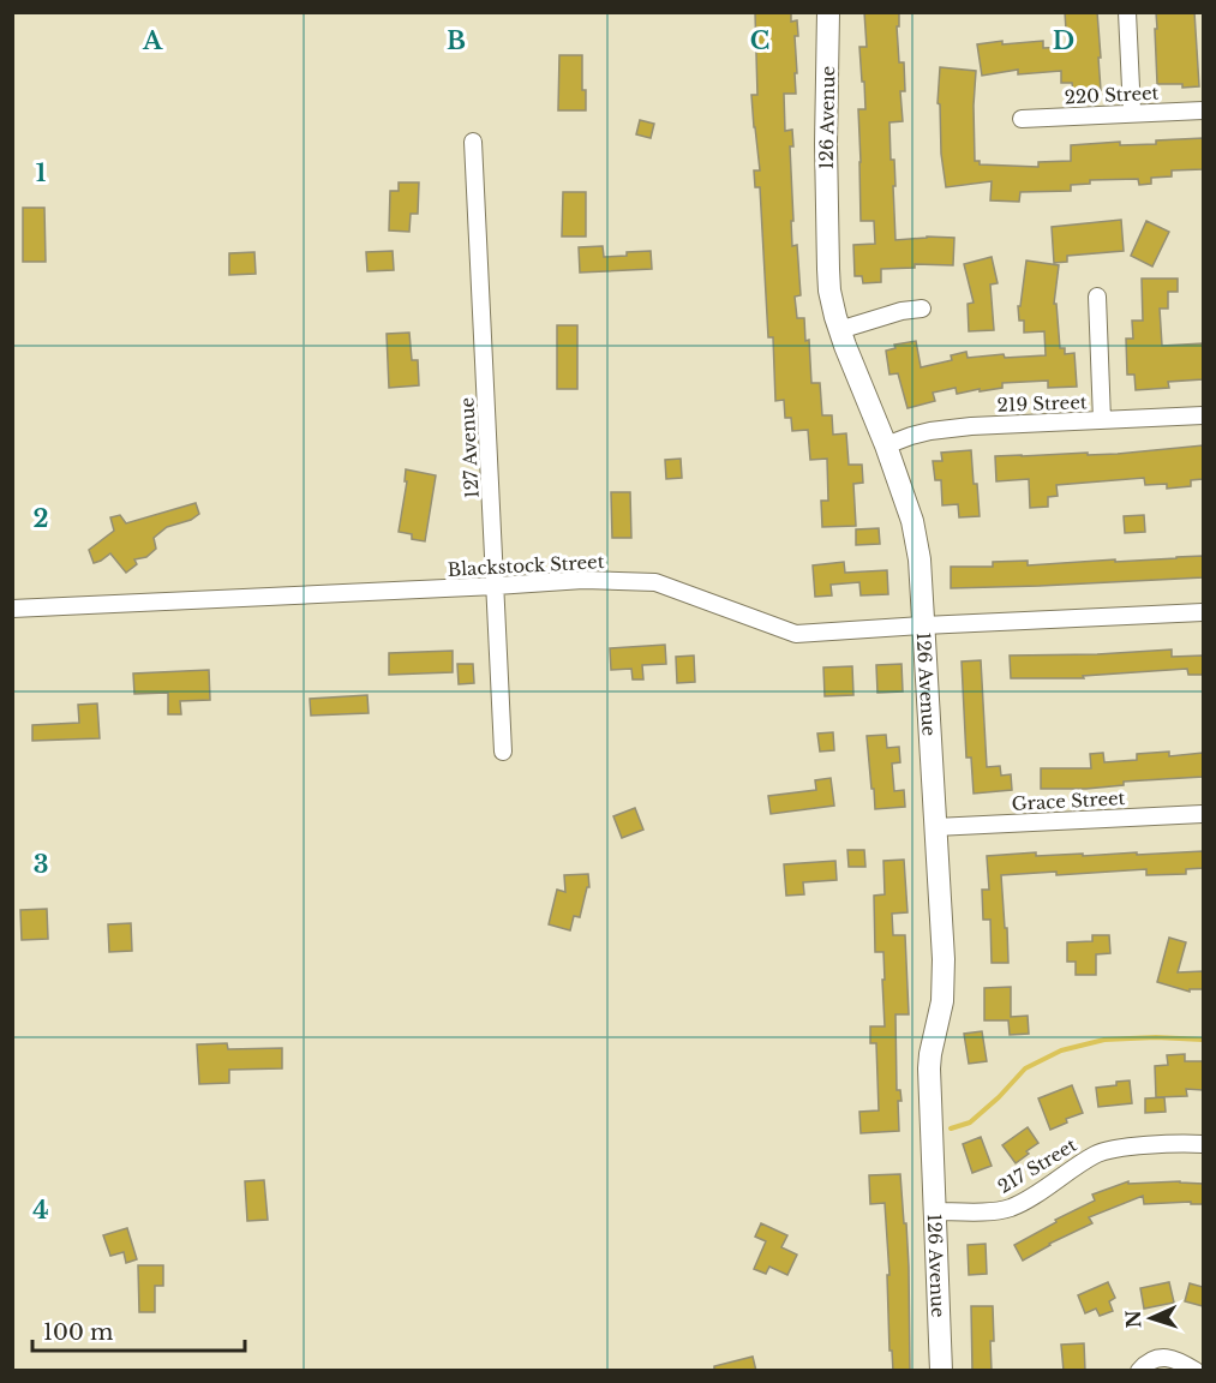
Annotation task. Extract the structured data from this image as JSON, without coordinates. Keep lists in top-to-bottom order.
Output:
{
  "streets": {
    "street": [
      "220 Street",
      "126 Avenue",
      "219 Street",
      "127 Avenue",
      "Blackstock Street",
      "Grace Street",
      "217 Street"
    ]
  },
  "crossings": [
    ["126 Avenue", "219 Street"],
    ["126 Avenue", "Blackstock Street"],
    ["126 Avenue", "Grace Street"],
    ["126 Avenue", "217 Street"],
    ["127 Avenue", "Blackstock Street"]
  ],
  "scale_bar": "100 m",
  "north": "left",
  "grid": {
    "columns": [
      "A",
      "B",
      "C",
      "D"
    ],
    "rows": [
      "1",
      "2",
      "3",
      "4"
    ]
  }
}
